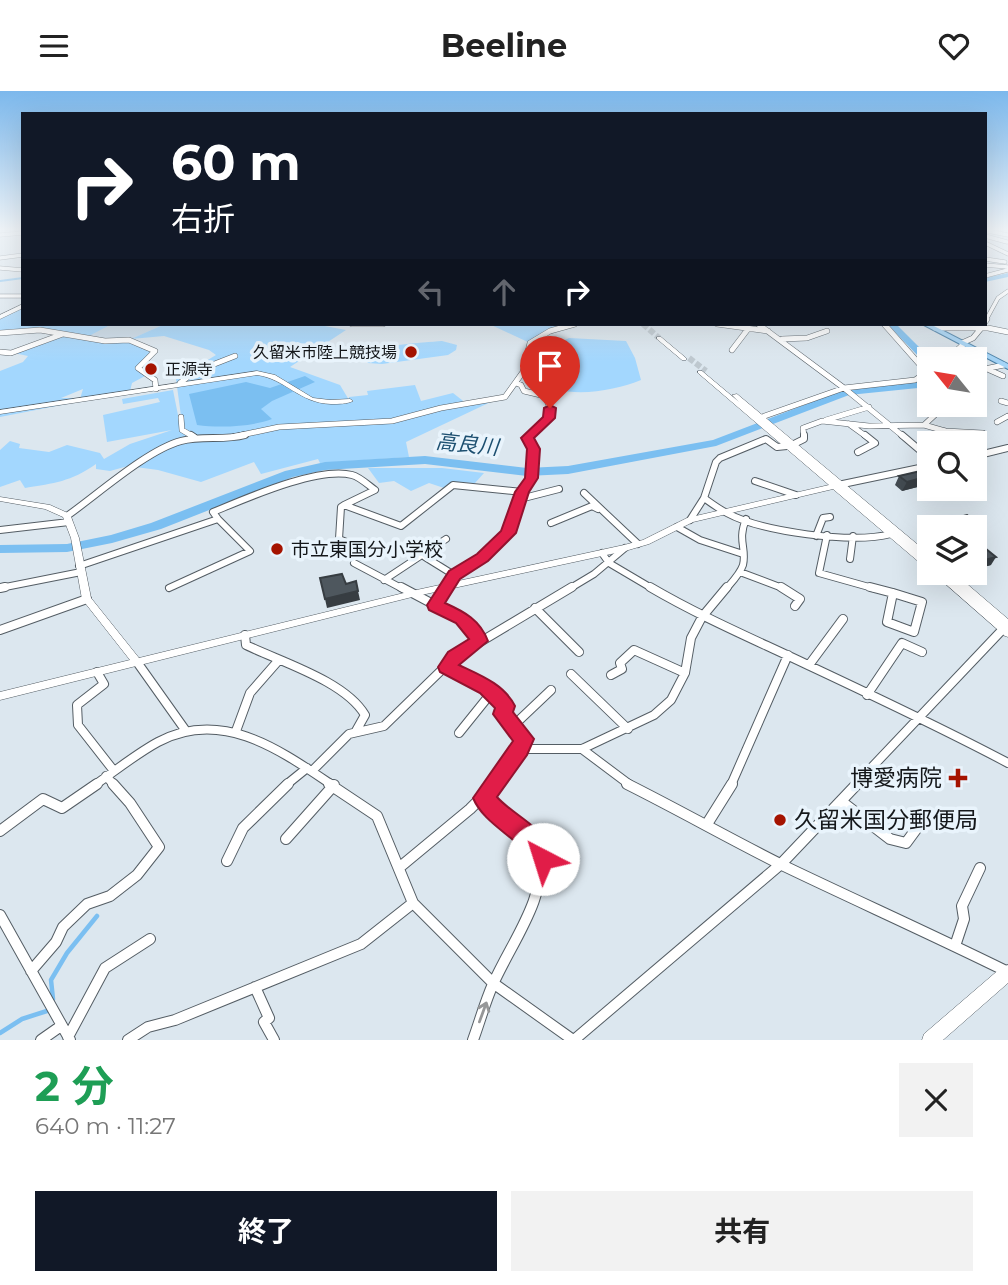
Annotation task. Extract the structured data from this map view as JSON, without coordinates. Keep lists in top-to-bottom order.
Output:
{
  "water": ["高良川"],
  "places": {
    "other": [
      "久留米市陸上競技場",
      "正源寺",
      "市立東国分小学校",
      "久留米国分郵便局"
    ],
    "health": ["博愛病院"]
  },
  "north": "top left",
  "page": {
    "header": "Beeline",
    "turn": ["60 m", "右折"],
    "heading": ["2 分", "640 m · 11:27"],
    "buttons": ["終了", "共有"]
  }
}
